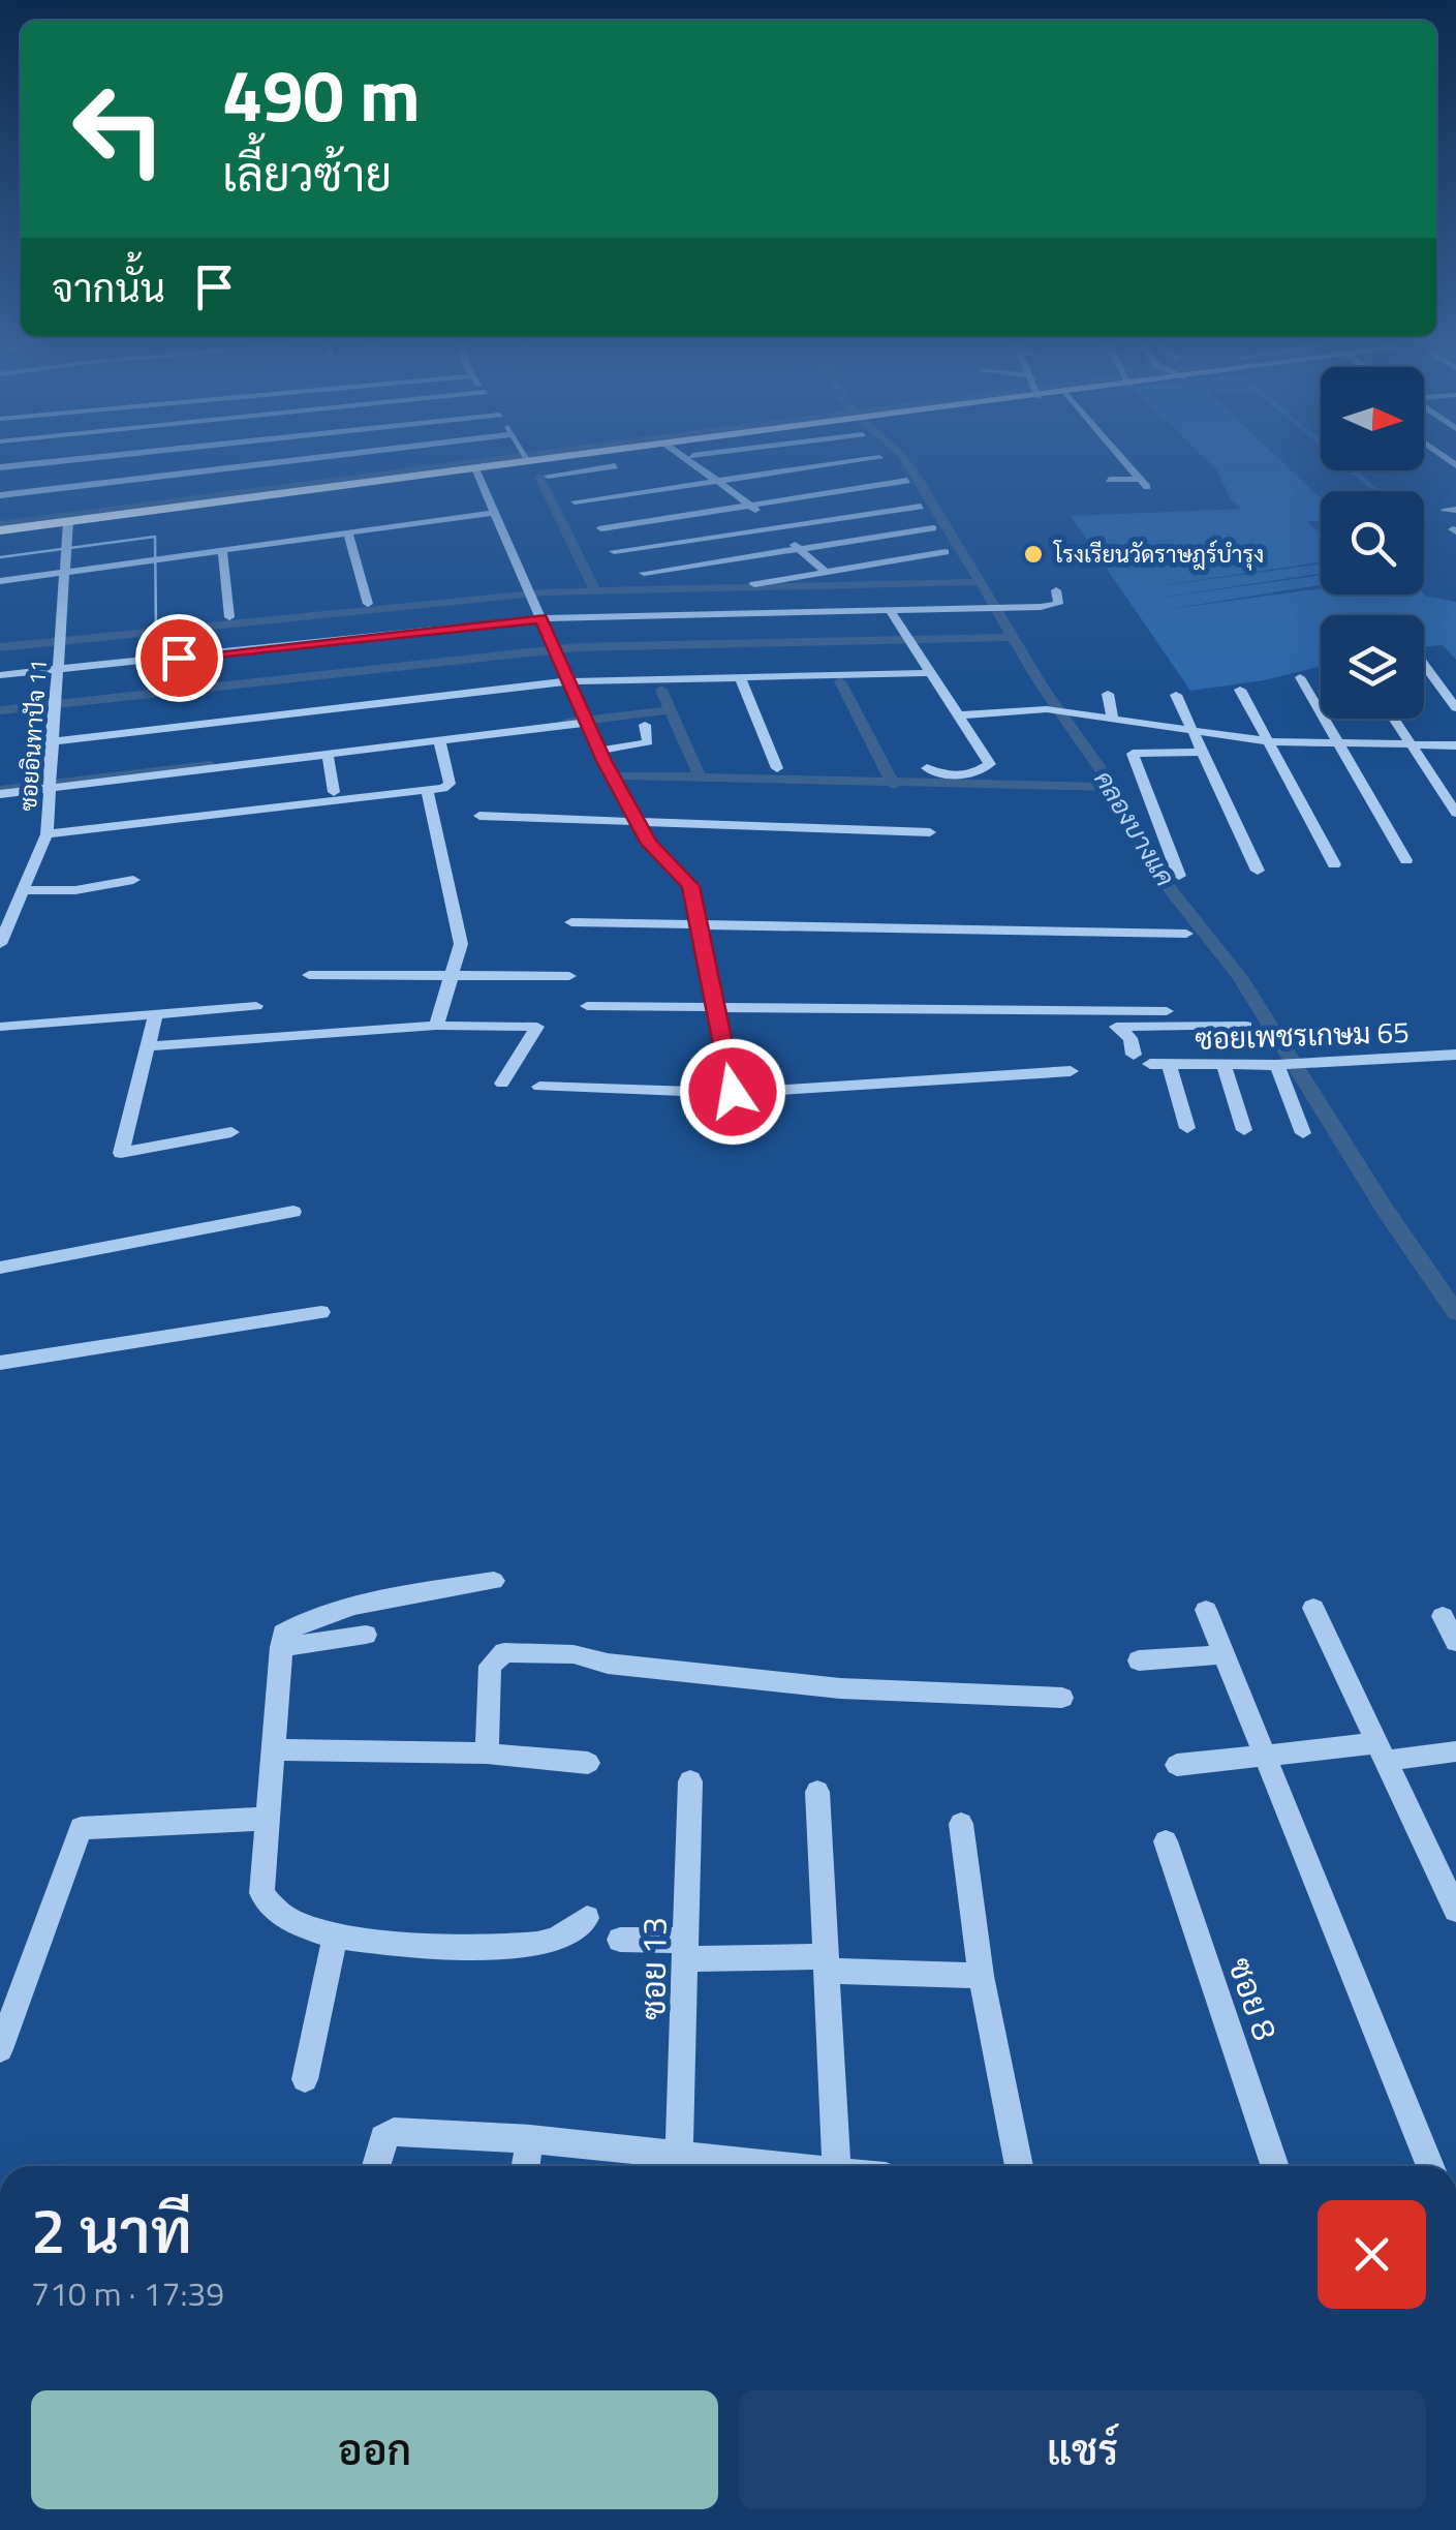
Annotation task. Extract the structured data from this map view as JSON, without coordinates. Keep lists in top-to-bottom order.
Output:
{
  "streets": {
    "street": [
      "ซอยอินทาปัจ 11",
      "ซอยเพชรเกษม 65",
      "ซอย 13",
      "ซอย 8"
    ]
  },
  "water": ["คลองบางแค"],
  "places": ["โรงเรียนวัดราษฎร์บำรุง"],
  "north": "right",
  "page": {
    "turn": ["490 m", "เลี้ยวซ้าย"],
    "then": "จากนั้น",
    "heading": ["2 นาที", "710 m · 17:39"],
    "buttons": ["ออก", "แชร์"]
  }
}
